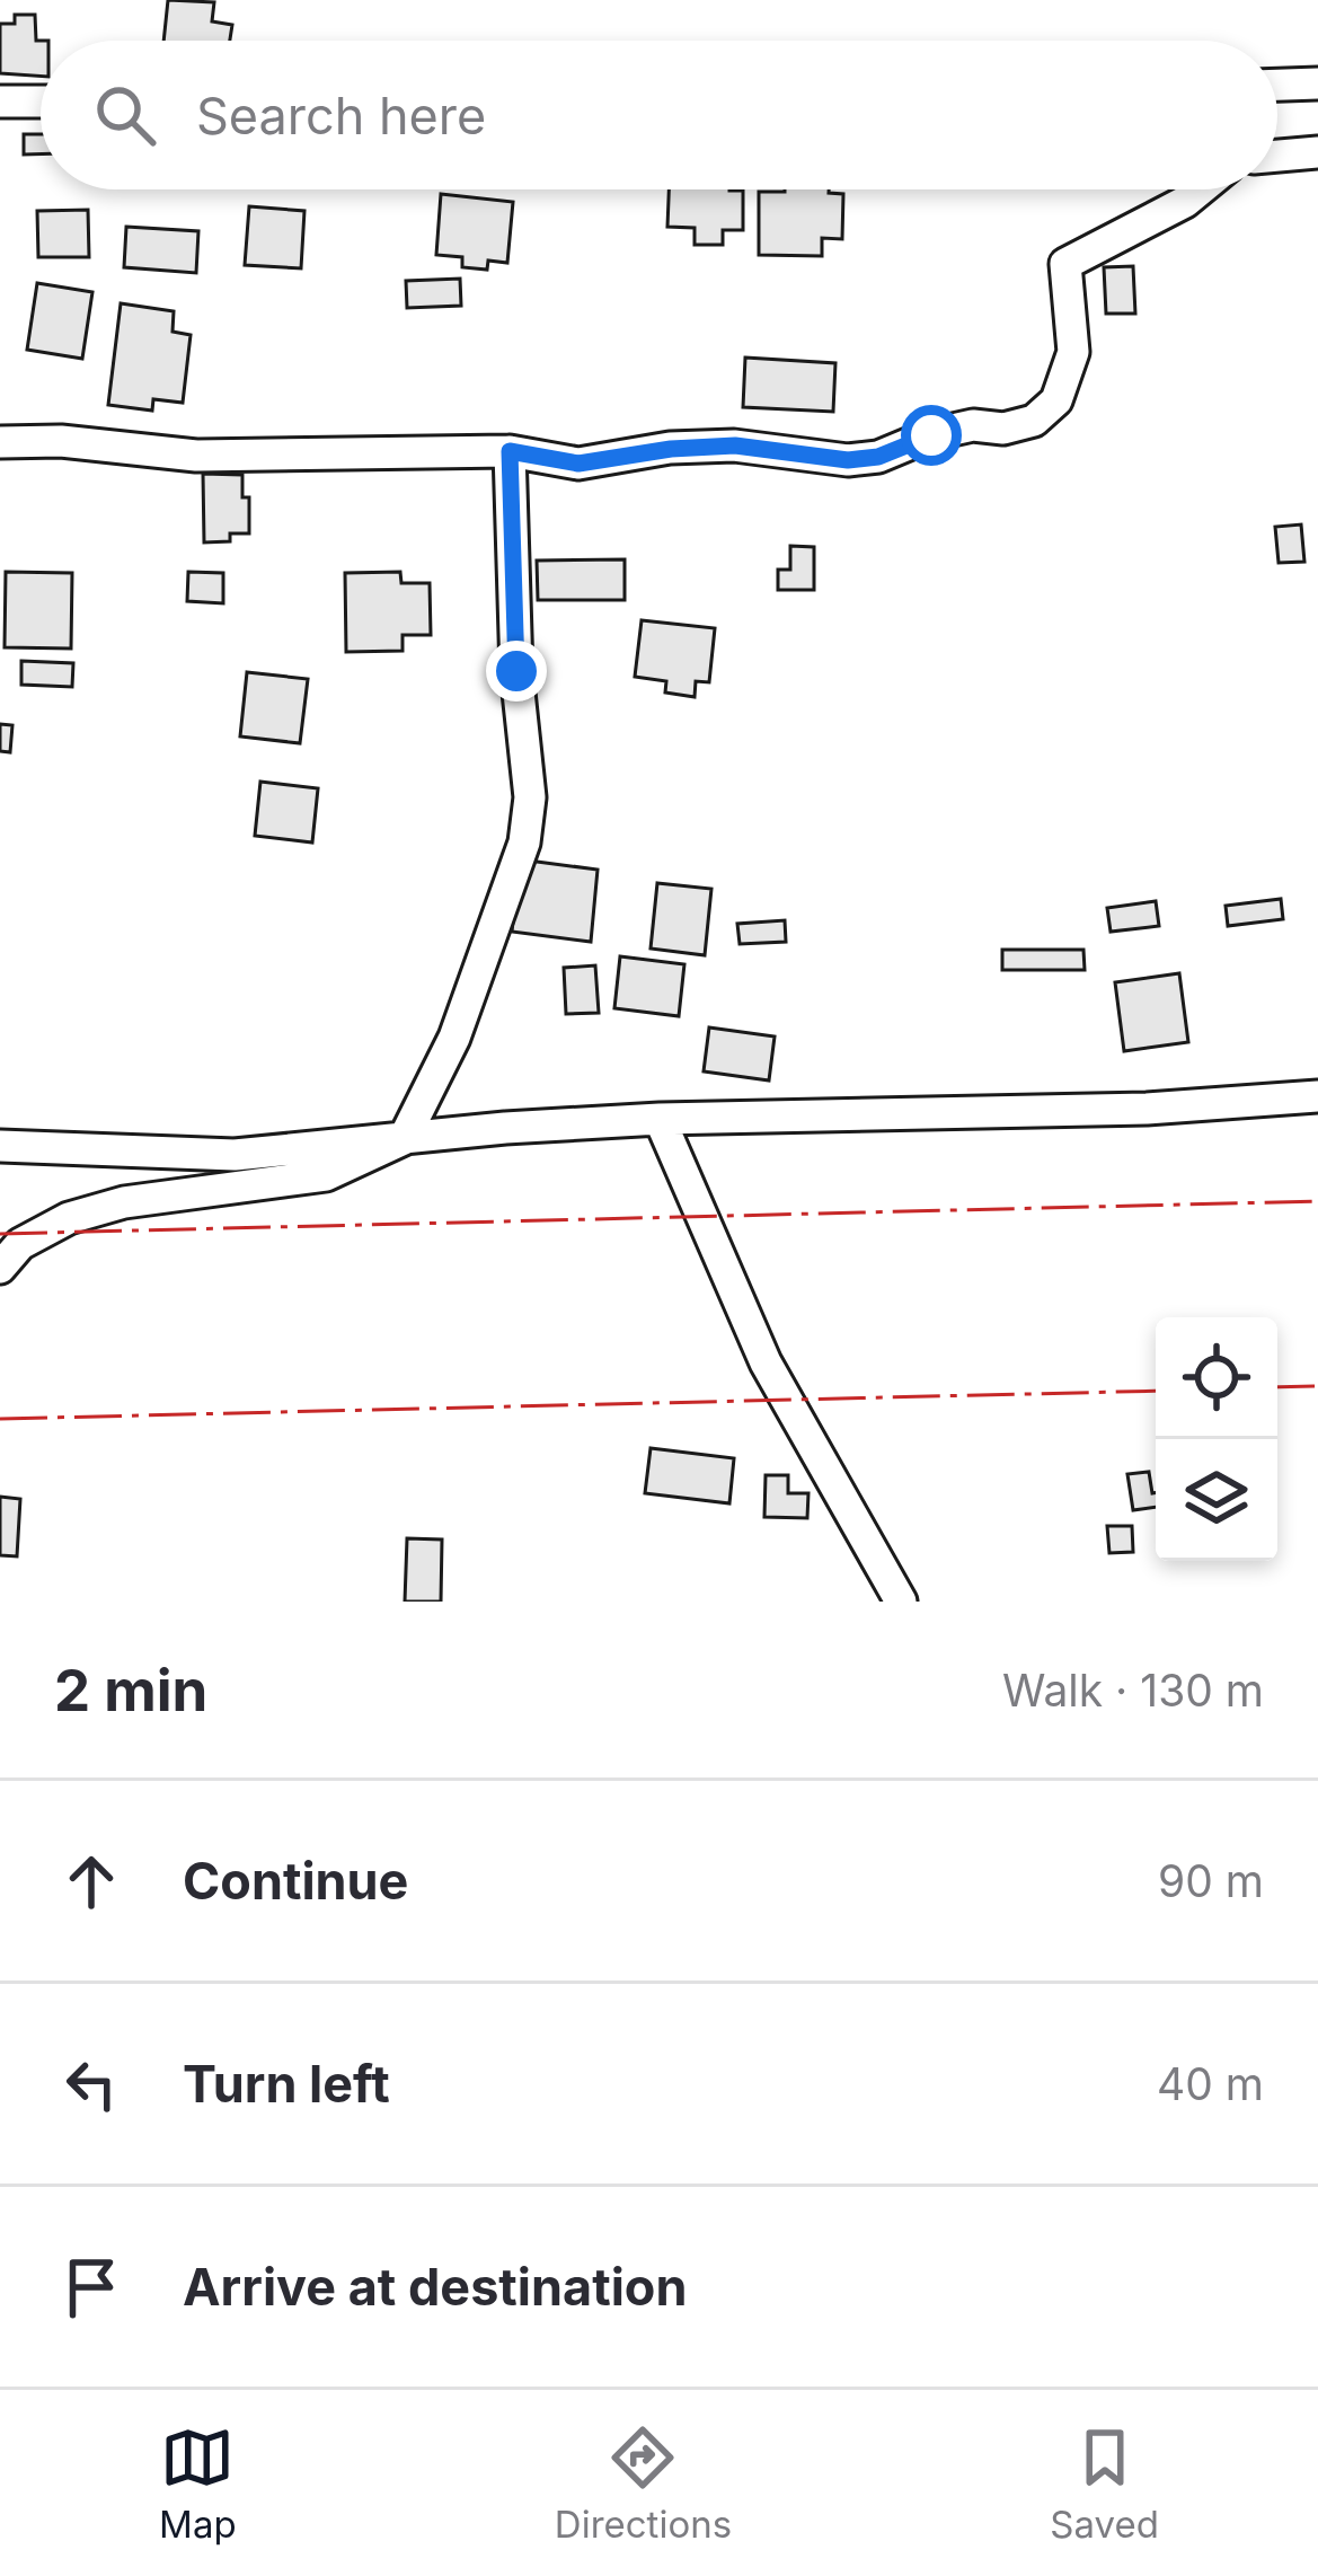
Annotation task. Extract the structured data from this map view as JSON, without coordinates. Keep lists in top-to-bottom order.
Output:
{
  "page": {
    "search": "Search here",
    "heading": ["2 min", "Walk · 130 m"],
    "list": [
      ["Continue", "90 m"],
      ["Turn left", "40 m"],
      "Arrive at destination"
    ],
    "nav": ["Map", "Directions", "Saved"]
  }
}
